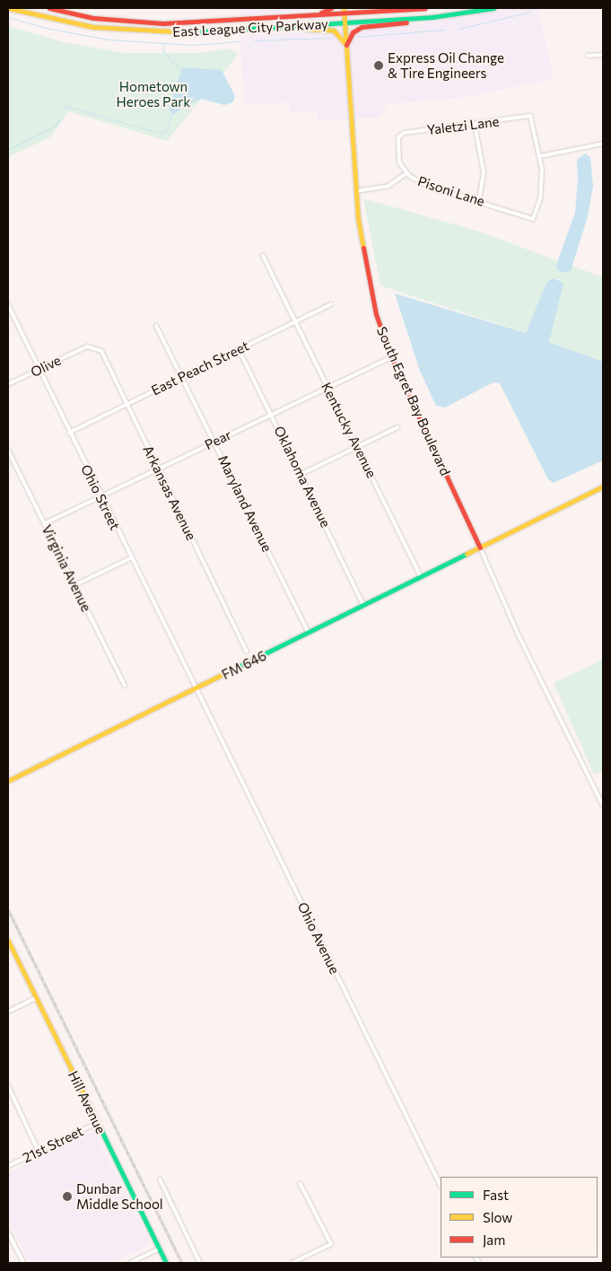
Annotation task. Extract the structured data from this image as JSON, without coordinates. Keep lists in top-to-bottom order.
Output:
{
  "streets": {
    "main road": [
      "East League City Parkway",
      "South Egret Bay Boulevard",
      "FM 646",
      "Hill Avenue"
    ],
    "street": [
      "Yaletzi Lane",
      "Pisoni Lane",
      "Olive",
      "East Peach Street",
      "Kentucky Avenue",
      "Pear",
      "Oklahoma Avenue",
      "Arkansas Avenue",
      "Ohio Street",
      "Maryland Avenue",
      "Virginia Avenue",
      "Ohio Avenue",
      "21st Street"
    ]
  },
  "crossings": [
    ["East League City Parkway", "South Egret Bay Boulevard"],
    ["Yaletzi Lane", "Pisoni Lane"],
    ["Olive", "Arkansas Avenue"],
    ["Olive", "Ohio Street"],
    ["East Peach Street", "Kentucky Avenue"],
    ["East Peach Street", "Oklahoma Avenue"],
    ["East Peach Street", "Arkansas Avenue"],
    ["East Peach Street", "Ohio Street"],
    ["East Peach Street", "Maryland Avenue"],
    ["South Egret Bay Boulevard", "Pear"],
    ["South Egret Bay Boulevard", "FM 646"],
    ["Kentucky Avenue", "Pear"],
    ["Kentucky Avenue", "FM 646"],
    ["Pear", "Oklahoma Avenue"],
    ["Pear", "Arkansas Avenue"],
    ["Pear", "Ohio Street"],
    ["Pear", "Maryland Avenue"],
    ["Pear", "Virginia Avenue"],
    ["Oklahoma Avenue", "FM 646"],
    ["Ohio Street", "FM 646"],
    ["Ohio Street", "Ohio Avenue"],
    ["Maryland Avenue", "FM 646"],
    ["FM 646", "Ohio Avenue"],
    ["Hill Avenue", "21st Street"]
  ],
  "parks": ["Hometown Heroes Park"],
  "places": ["Express Oil Change & Tire Engineers", "Dunbar Middle School"],
  "legend": ["Fast", "Slow", "Jam"]
}
